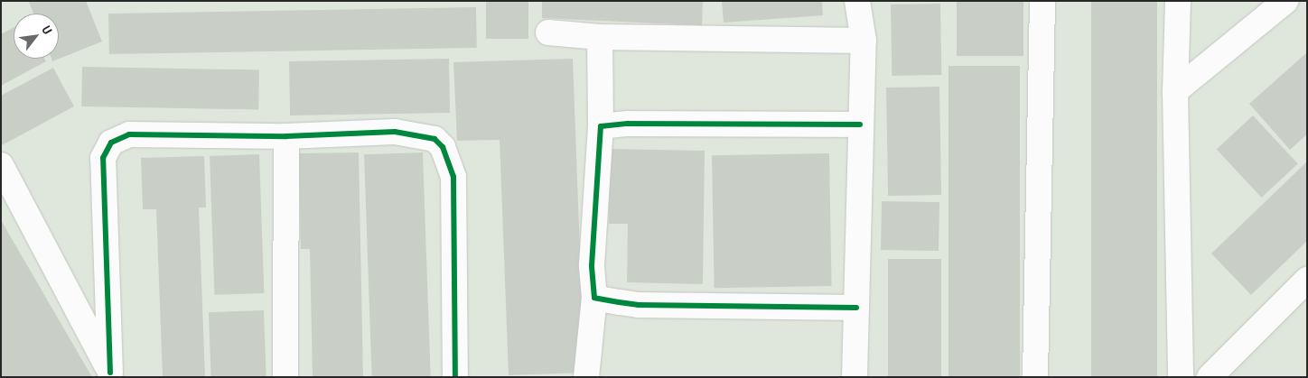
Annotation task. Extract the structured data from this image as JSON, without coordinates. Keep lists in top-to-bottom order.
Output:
{
  "north": "top right"
}
